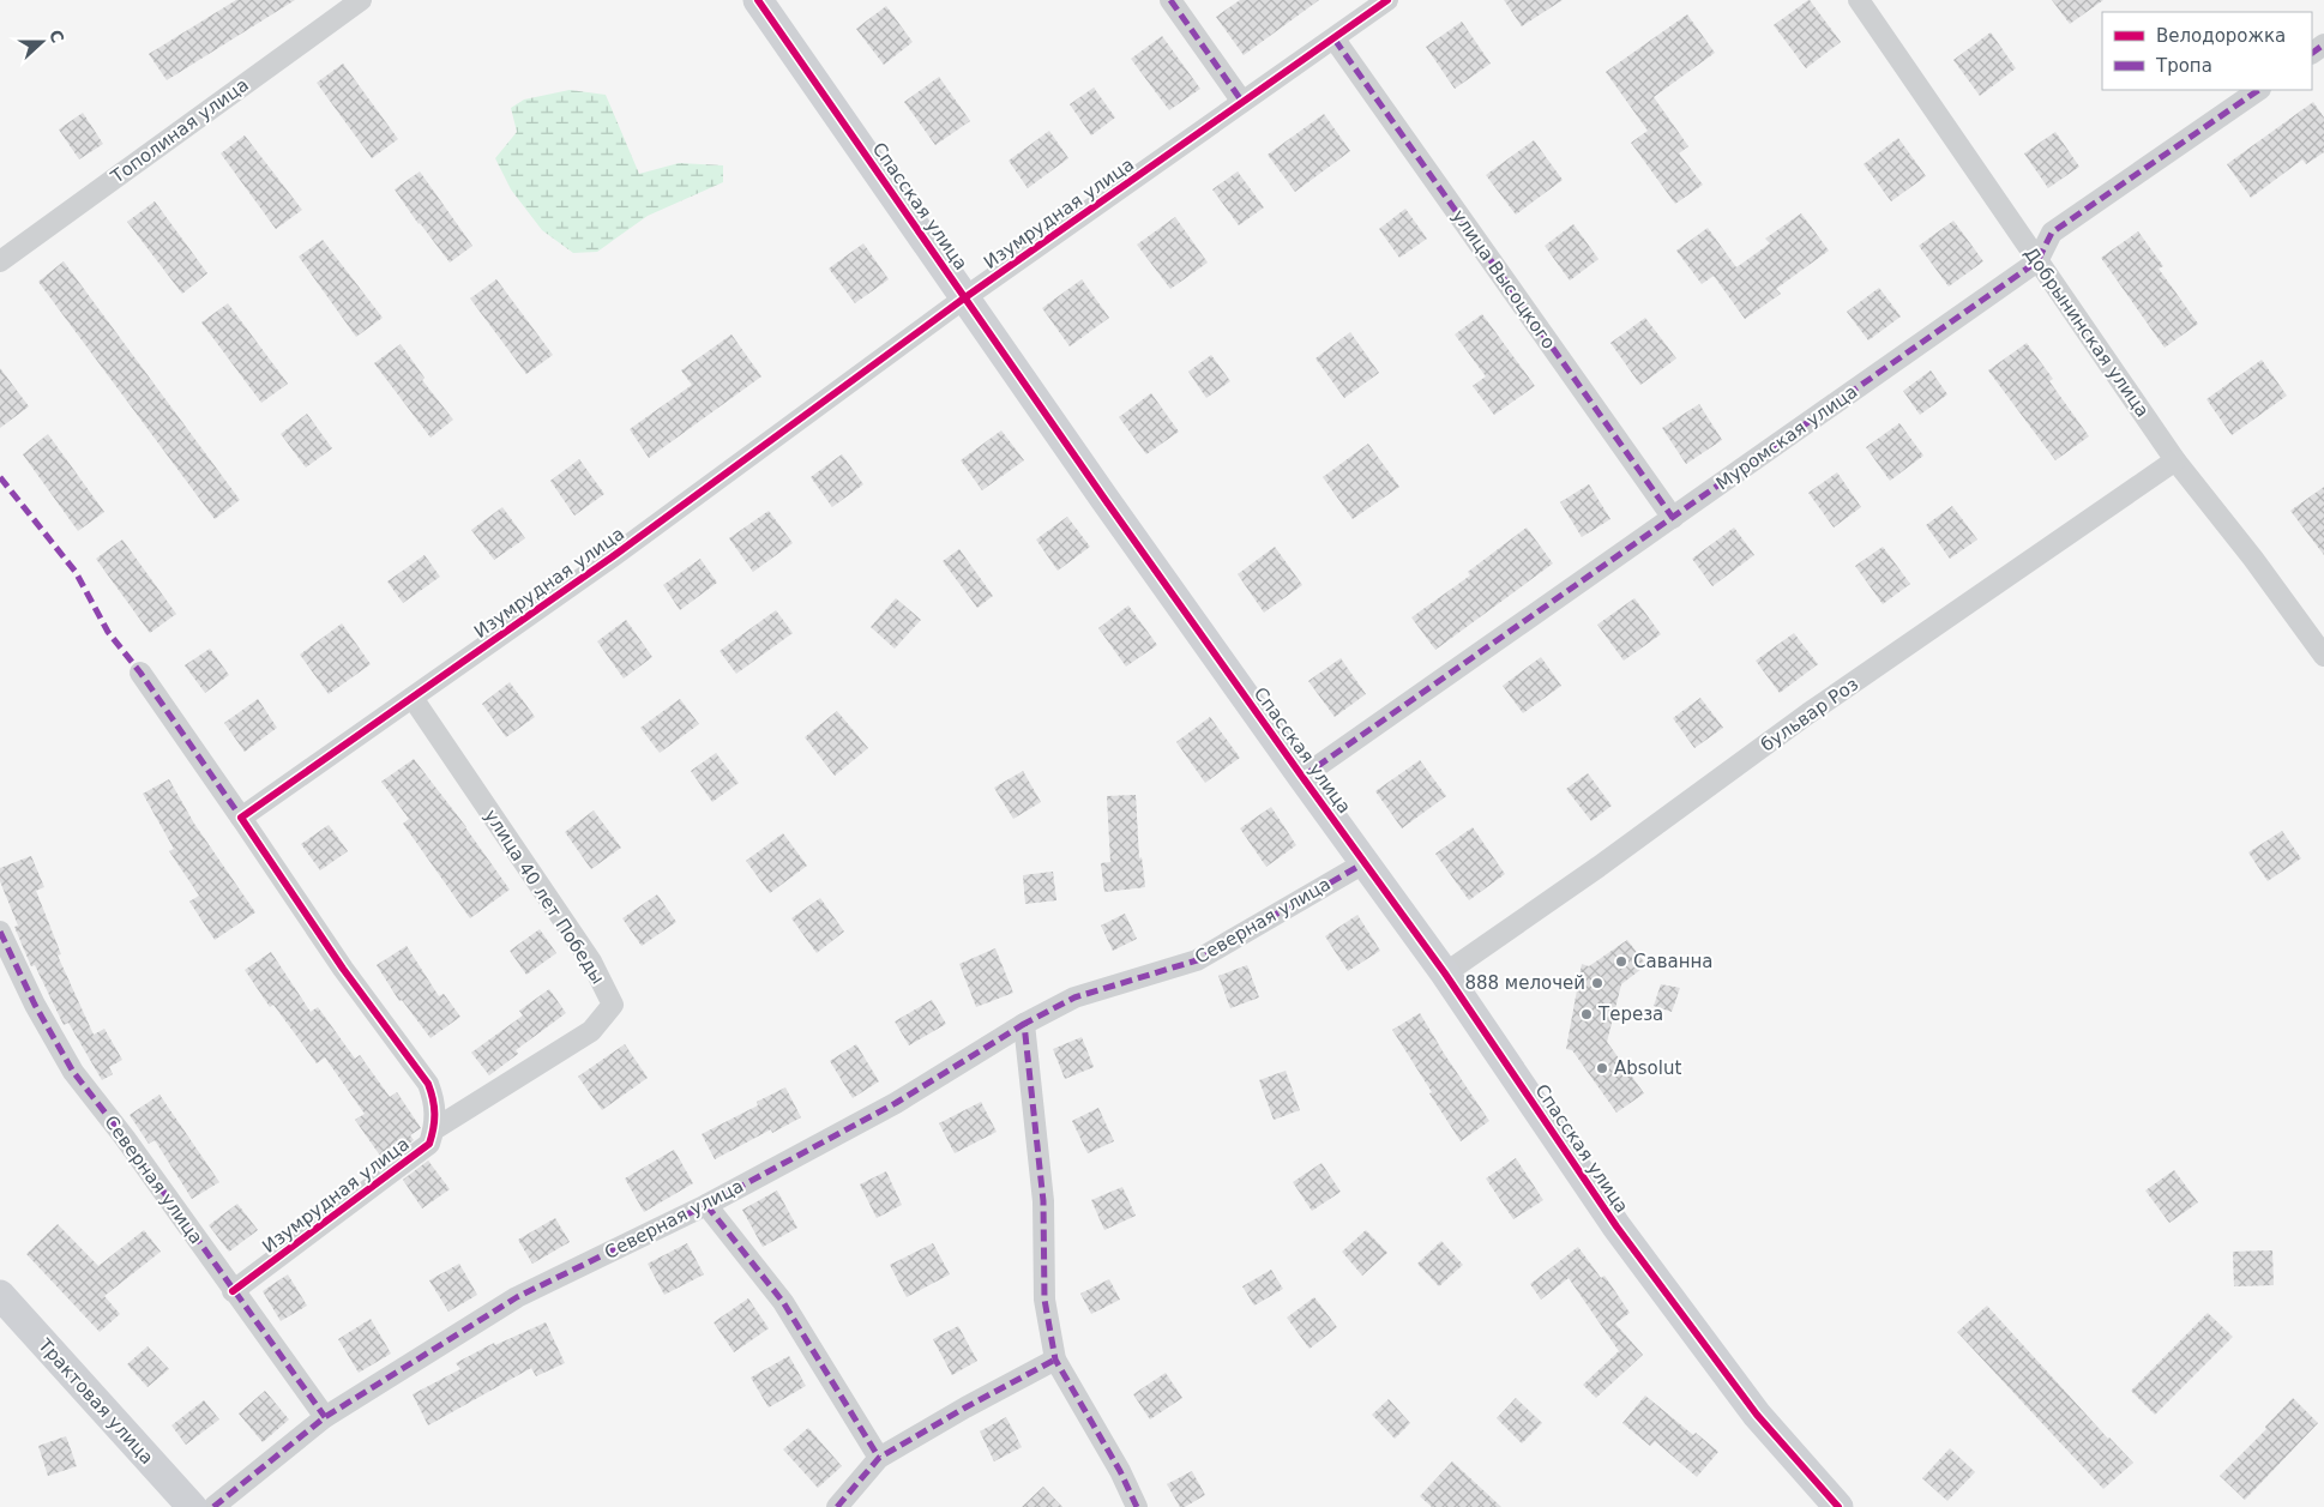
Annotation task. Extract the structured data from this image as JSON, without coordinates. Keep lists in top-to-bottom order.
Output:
{
  "streets": {
    "street": [
      "Тополиная улица",
      "Спасская улица",
      "Изумрудная улица",
      "улица Высоцкого",
      "Добрынинская улица",
      "Муромская улица",
      "бульвар Роз",
      "улица 40 лет Победы",
      "Северная улица",
      "Трактовая улица"
    ]
  },
  "crossings": [
    ["Спасская улица", "Изумрудная улица"],
    ["Спасская улица", "Муромская улица"],
    ["Спасская улица", "бульвар Роз"],
    ["Спасская улица", "Северная улица"],
    ["Изумрудная улица", "улица Высоцкого"],
    ["Изумрудная улица", "улица 40 лет Победы"],
    ["Изумрудная улица", "Северная улица"],
    ["улица Высоцкого", "Муромская улица"],
    ["Добрынинская улица", "Муромская улица"],
    ["Добрынинская улица", "бульвар Роз"]
  ],
  "places": [
    "Саванна",
    "888 мелочей",
    "Тереза",
    "Absolut"
  ],
  "legend": ["Велодорожка", "Тропа"],
  "north": "right"
}
